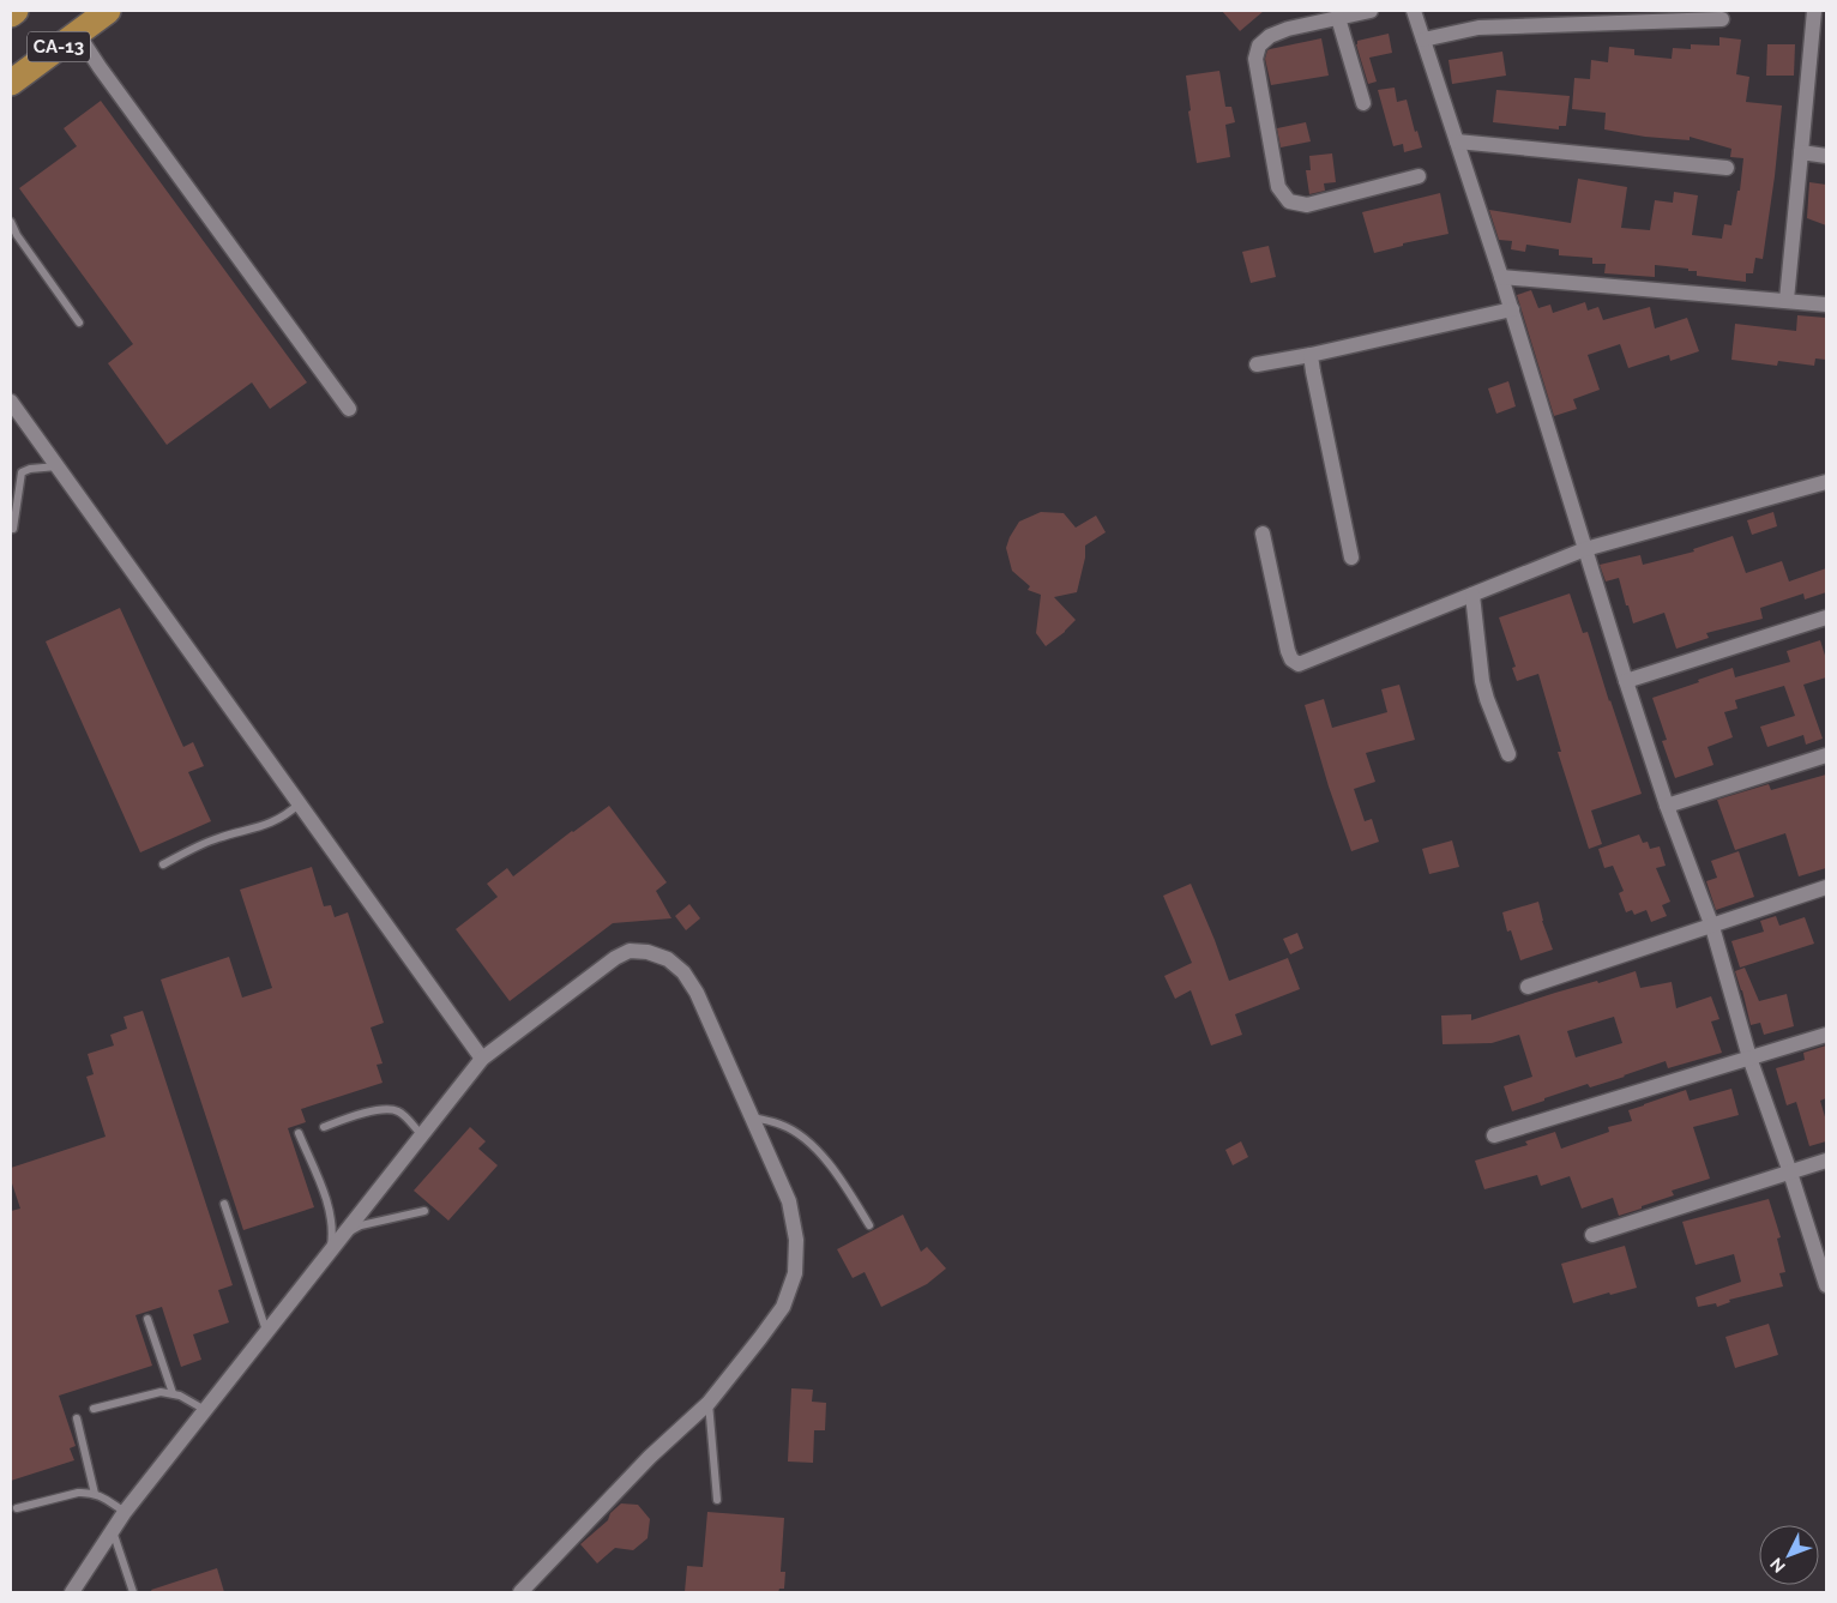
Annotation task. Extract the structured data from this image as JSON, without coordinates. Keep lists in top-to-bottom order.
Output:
{
  "streets": {
    "highway": ["CA-13"]
  },
  "north": "bottom left"
}
